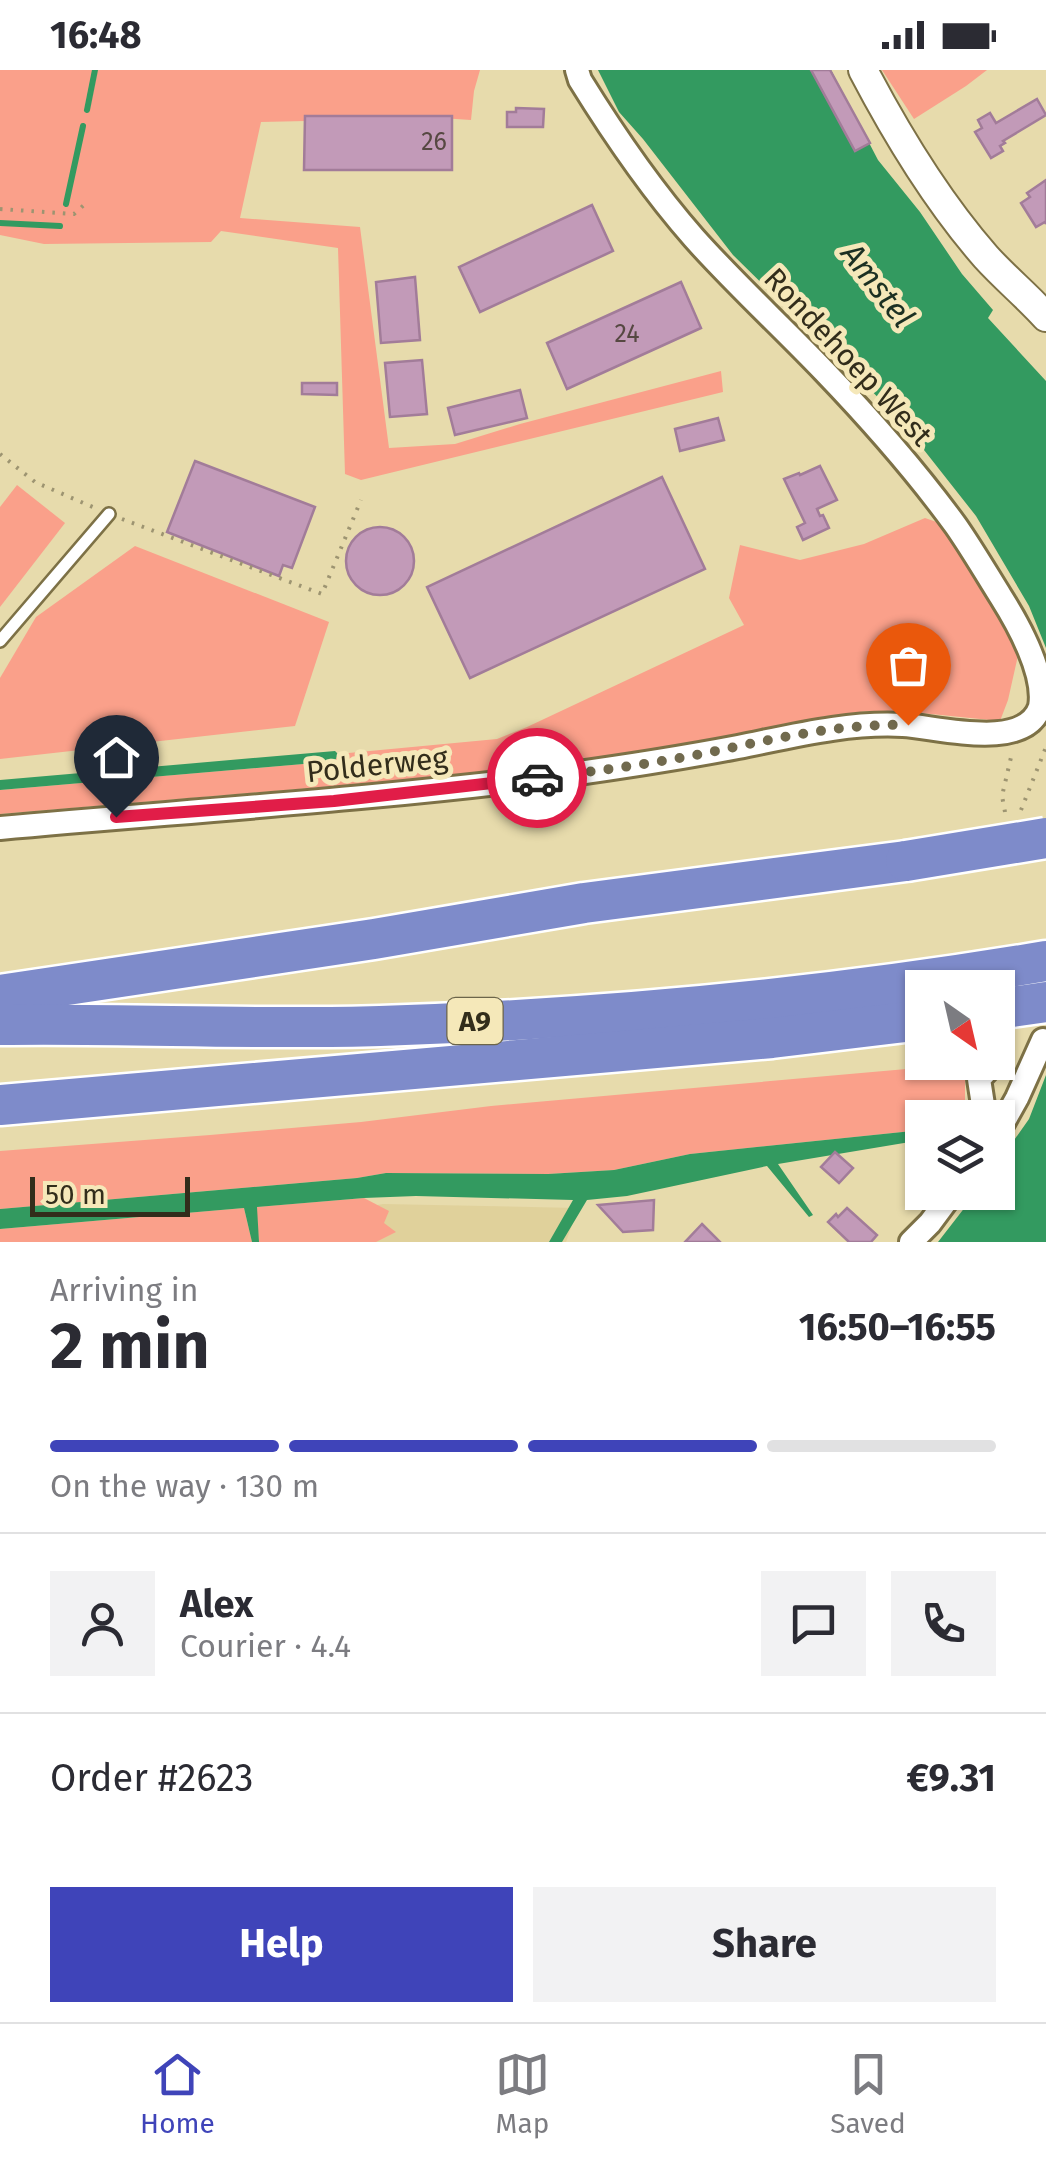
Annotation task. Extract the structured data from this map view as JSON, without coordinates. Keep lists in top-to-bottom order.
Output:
{
  "streets": {
    "highway": ["A9"],
    "street": ["Rondehoep West", "Polderweg"]
  },
  "crossings": [
    ["Rondehoep West", "Polderweg"]
  ],
  "water": ["Amstel"],
  "house_numbers": ["26", "24"],
  "scale_bar": "50 m",
  "north": "bottom right",
  "page": {
    "status": "16:48",
    "scale": "50 m",
    "heading": ["2 min", "Arriving in", "16:50–16:55"],
    "panel": [
      "Alex",
      "Courier · 4.4",
      "Order #2623",
      "€9.31"
    ],
    "bar": "On the way · 130 m",
    "buttons": ["Help", "Share"],
    "tabs": ["Home", "Map", "Saved"]
  }
}
